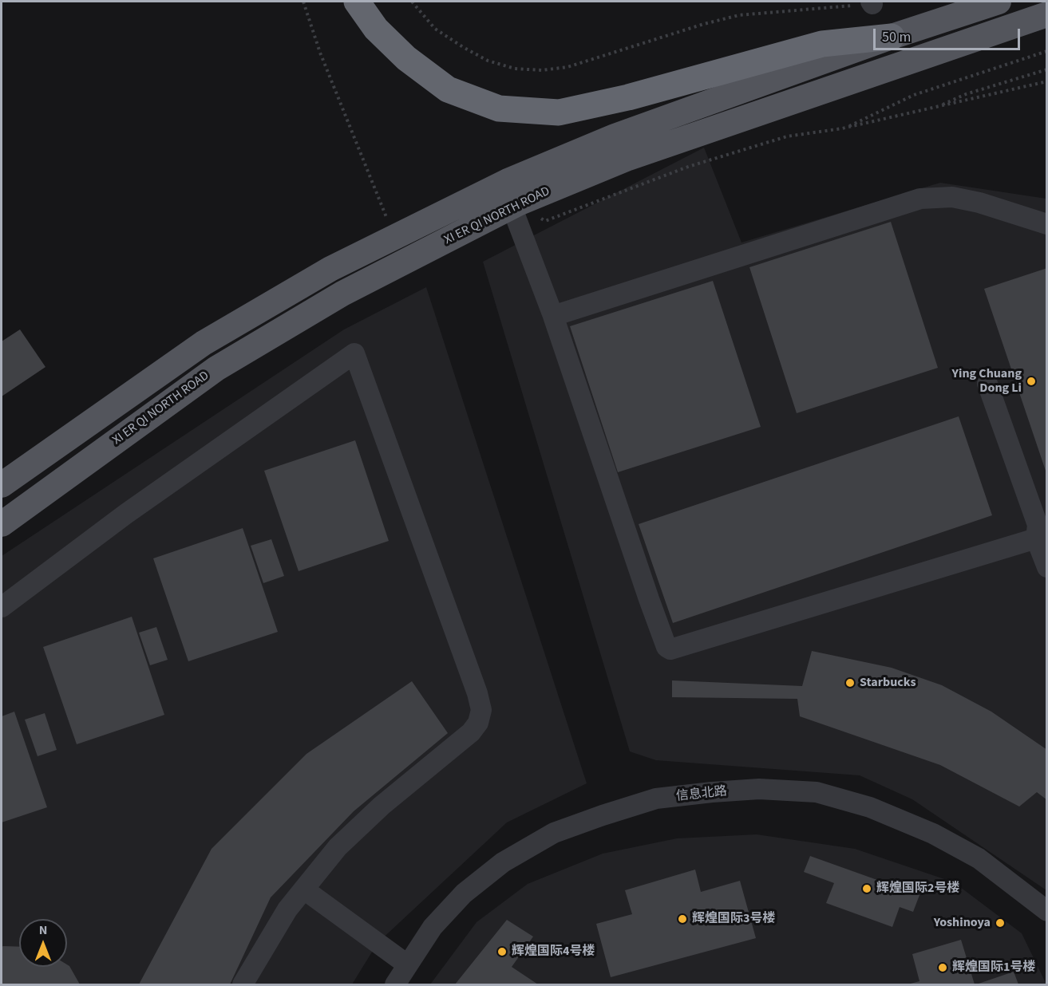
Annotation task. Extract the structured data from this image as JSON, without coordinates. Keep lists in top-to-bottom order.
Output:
{
  "streets": {
    "main road": ["XI ER QI NORTH ROAD"],
    "street": ["信息北路"]
  },
  "places": [
    "Ying Chuang Dong Li",
    "Starbucks",
    "辉煌国际2号楼",
    "辉煌国际3号楼",
    "Yoshinoya",
    "辉煌国际4号楼",
    "辉煌国际1号楼"
  ],
  "scale_bar": "50 m",
  "north": "top"
}
